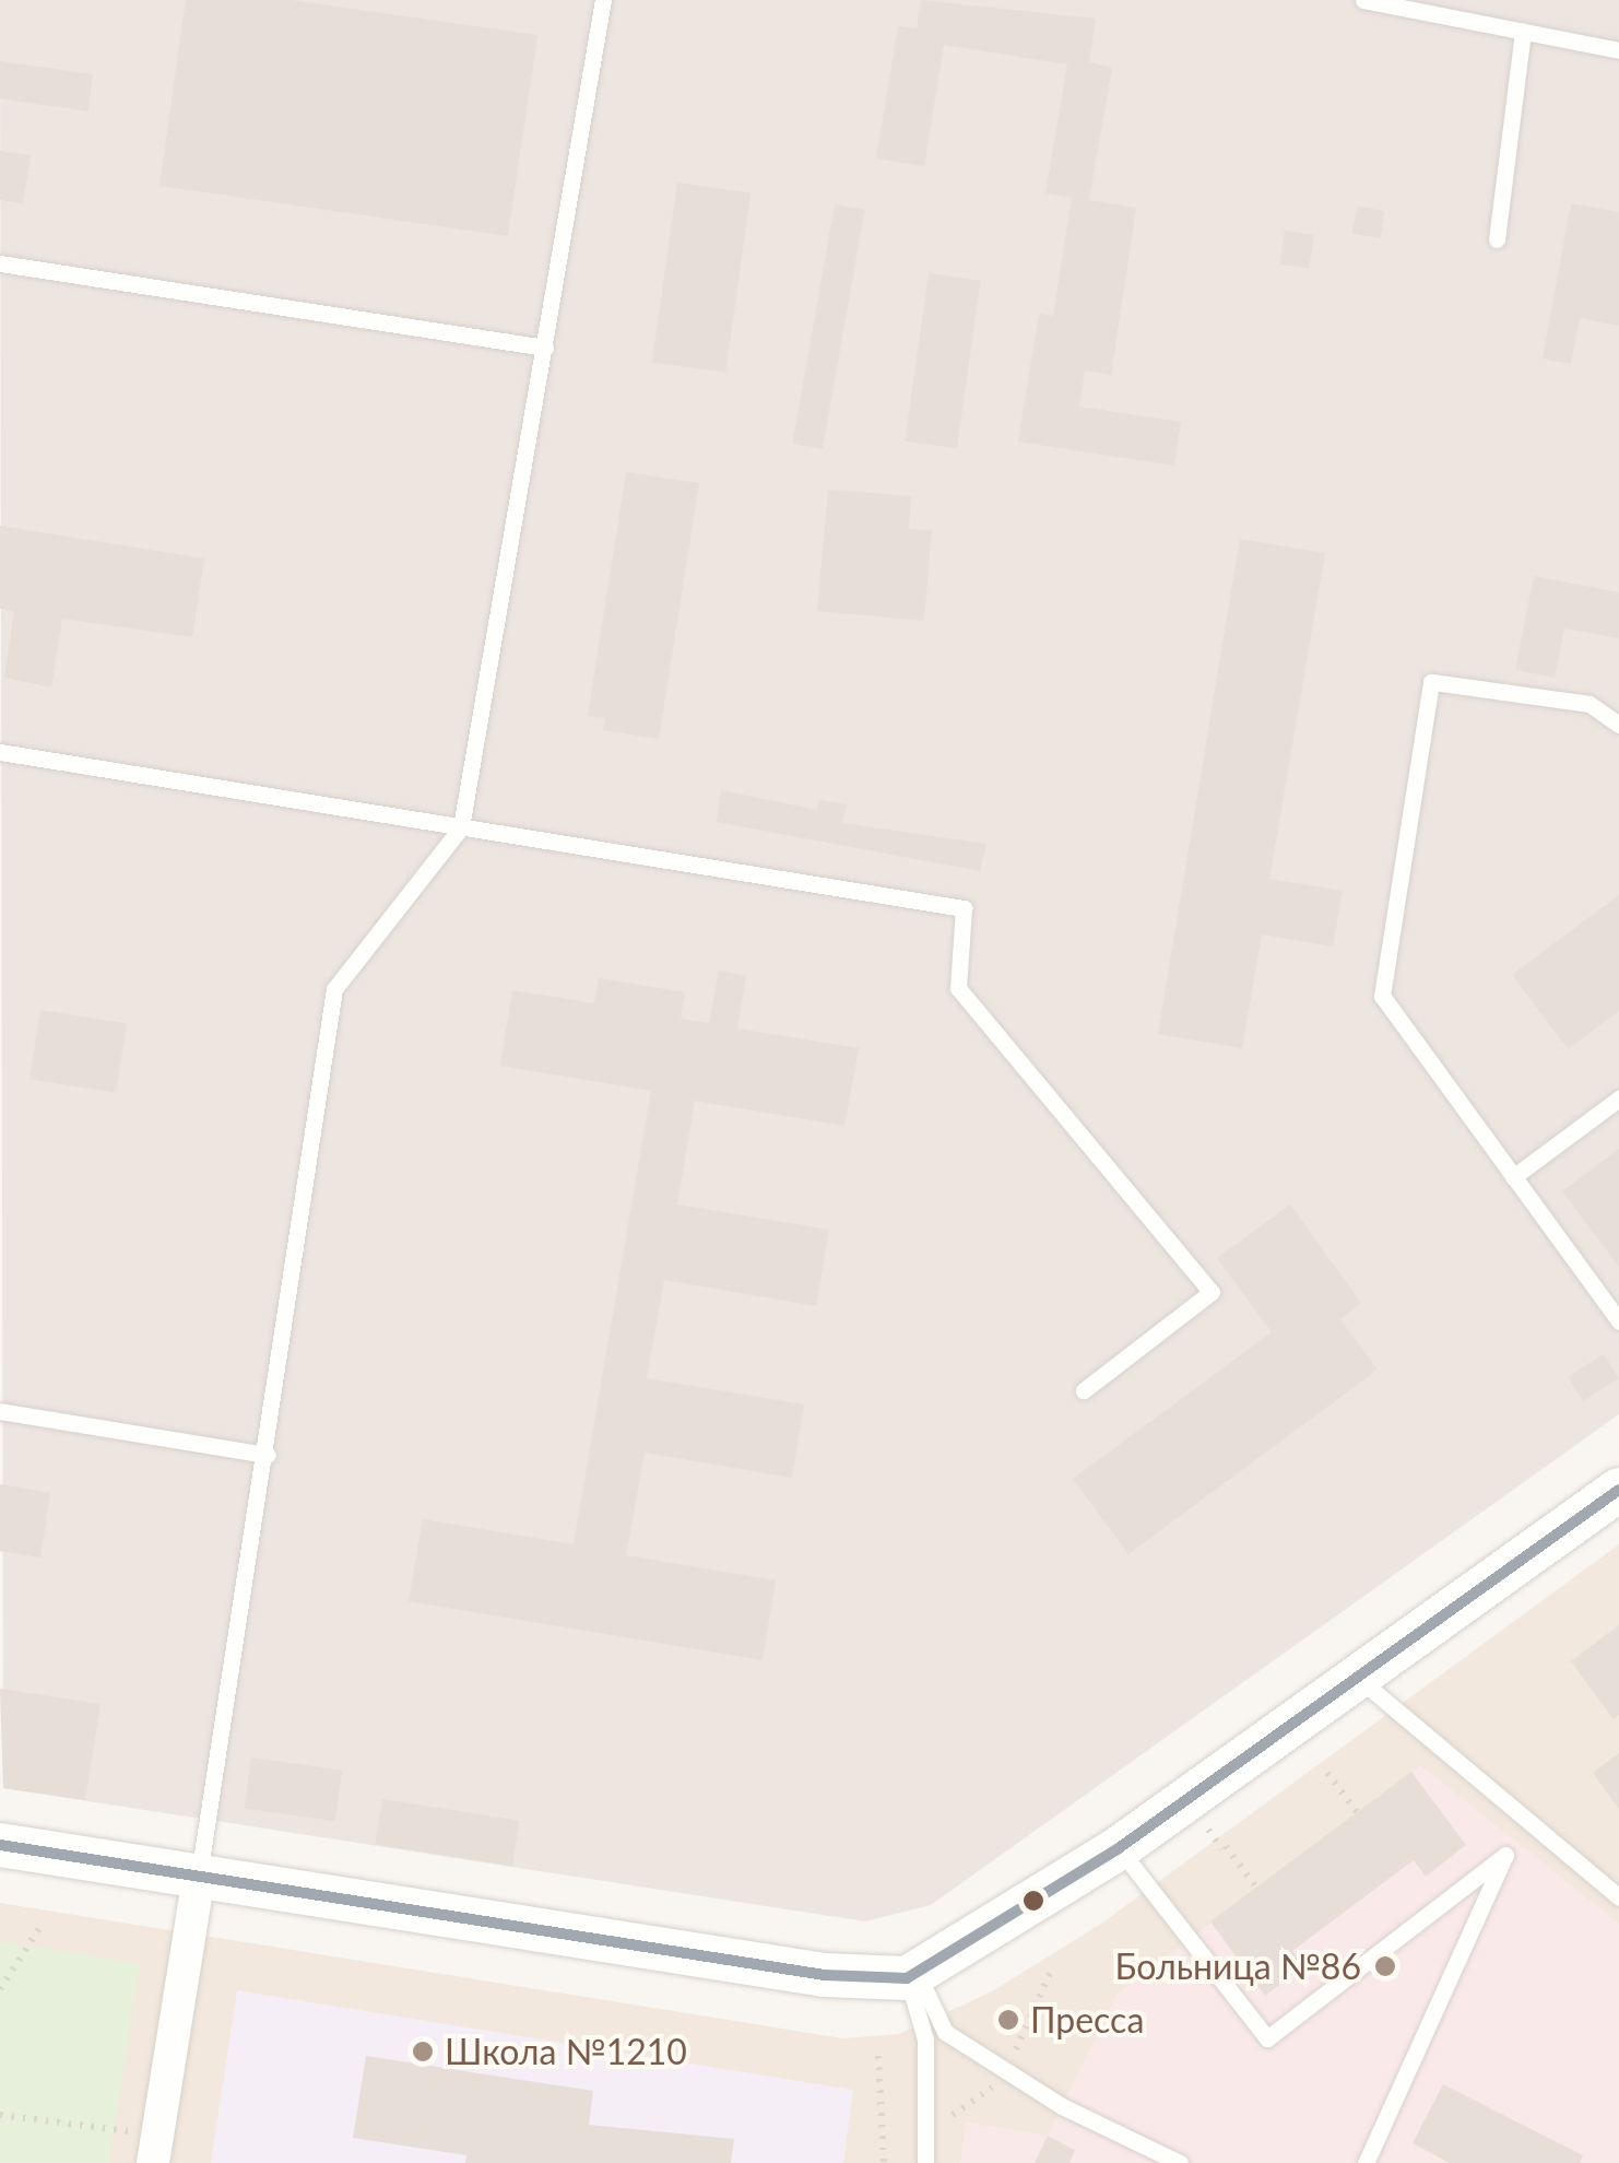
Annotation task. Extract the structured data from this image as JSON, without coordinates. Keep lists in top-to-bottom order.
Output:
{
  "places": ["Больница №86", "Пресса", "Школа №1210"]
}
